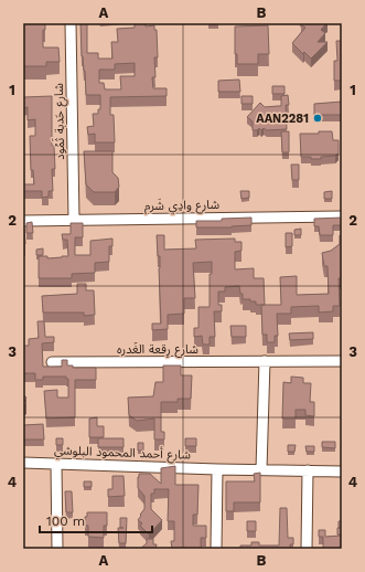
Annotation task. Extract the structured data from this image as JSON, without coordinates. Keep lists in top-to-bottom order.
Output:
{
  "streets": {
    "street": [
      "شارع حَدبة ثَمُود",
      "شارع وادِي شَرم",
      "شارع رِقعة الغَدره",
      "شارع أحمد المحمود البلوشي"
    ]
  },
  "crossings": [
    ["شارع حَدبة ثَمُود", "شارع وادِي شَرم"]
  ],
  "places": ["AAN2281"],
  "scale_bar": "100 m",
  "grid": {
    "columns": ["A", "B"],
    "rows": [
      "1",
      "2",
      "3",
      "4"
    ]
  }
}
